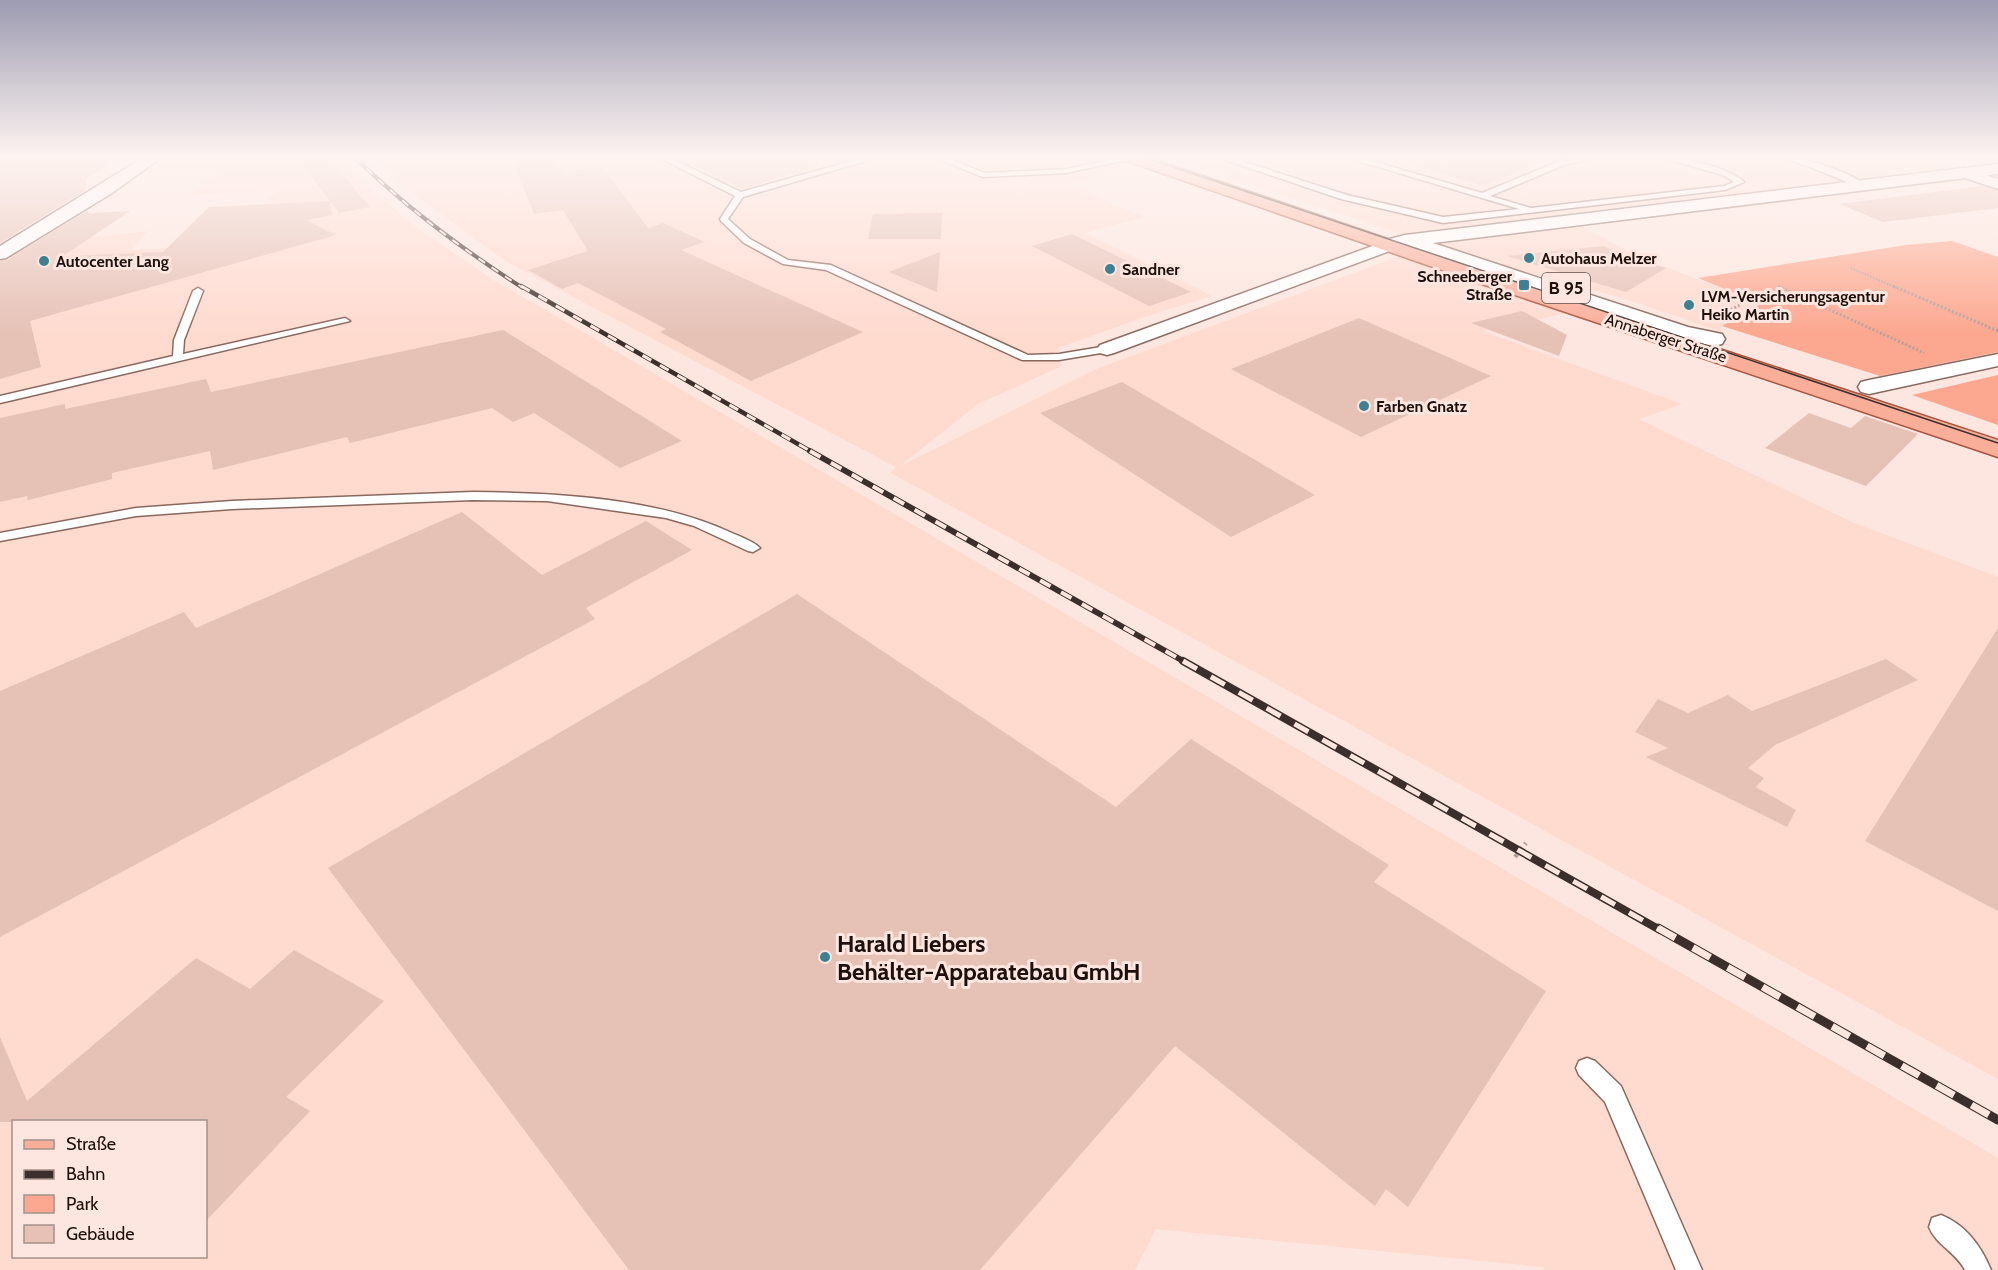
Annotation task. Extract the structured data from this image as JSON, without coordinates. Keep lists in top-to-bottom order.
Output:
{
  "streets": {
    "main road": ["B 95", "Annaberger Straße"]
  },
  "crossings": [
    ["B 95", "Annaberger Straße"]
  ],
  "places": {
    "other": [
      "Autohaus Melzer",
      "Autocenter Lang",
      "Sandner",
      "LVM-Versicherungsagentur Heiko Martin",
      "Farben Gnatz",
      "Harald Liebers Behälter-Apparatebau GmbH"
    ],
    "transit": ["Schneeberger Straße"]
  },
  "legend": [
    "Straße",
    "Bahn",
    "Park",
    "Gebäude"
  ]
}
